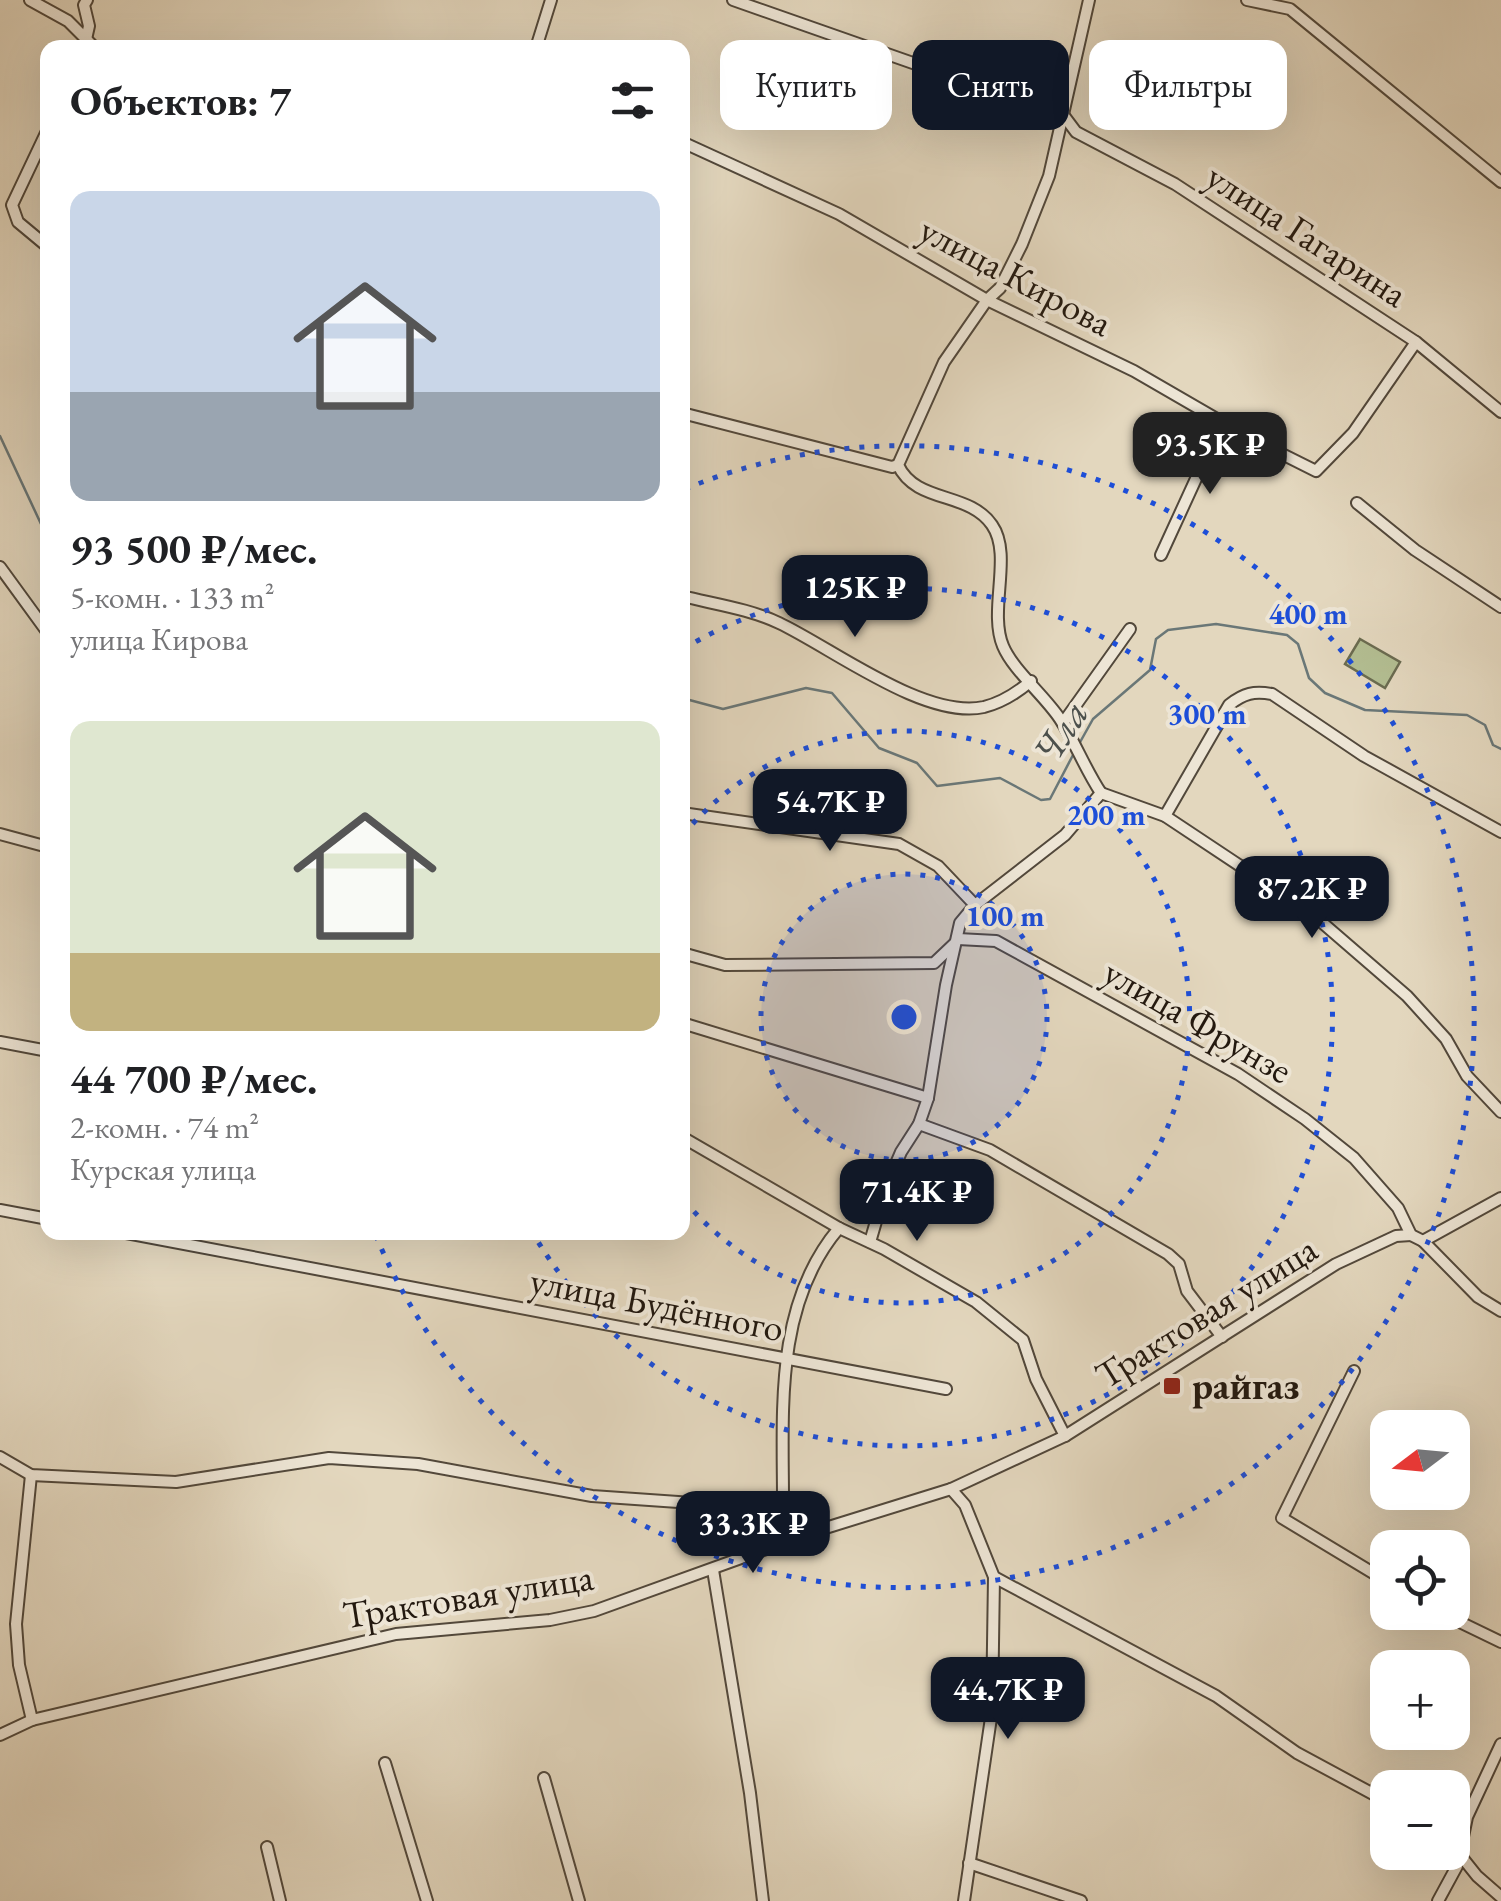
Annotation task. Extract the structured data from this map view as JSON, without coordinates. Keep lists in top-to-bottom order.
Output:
{
  "streets": {
    "street": [
      "улица Гагарина",
      "улица Кирова",
      "улица Фрунзе",
      "улица Будённого",
      "Трактовая улица"
    ]
  },
  "crossings": [
    ["улица Гагарина", "улица Кирова"],
    ["улица Фрунзе", "Трактовая улица"]
  ],
  "water": ["Чла"],
  "places": {
    "transit": ["райгаз"]
  },
  "north": "left",
  "page": {
    "chip": ["Купить", "Снять", "Фильтры"],
    "heading": "Объектов: 7",
    "list": [
      {
        "name": "93 500 ₽/мес.",
        "note": "5-комн. · 133 m² · улица Кирова"
      },
      {
        "name": "44 700 ₽/мес.",
        "note": "2-комн. · 74 m² · Курская улица"
      }
    ],
    "price": [
      "93.5K ₽",
      "125K ₽",
      "54.7K ₽",
      "87.2K ₽",
      "71.4K ₽",
      "33.3K ₽",
      "44.7K ₽"
    ],
    "map_buttons": ["+", "−"]
  },
  "rings": [
    "400 m",
    "300 m",
    "200 m",
    "100 m"
  ]
}
